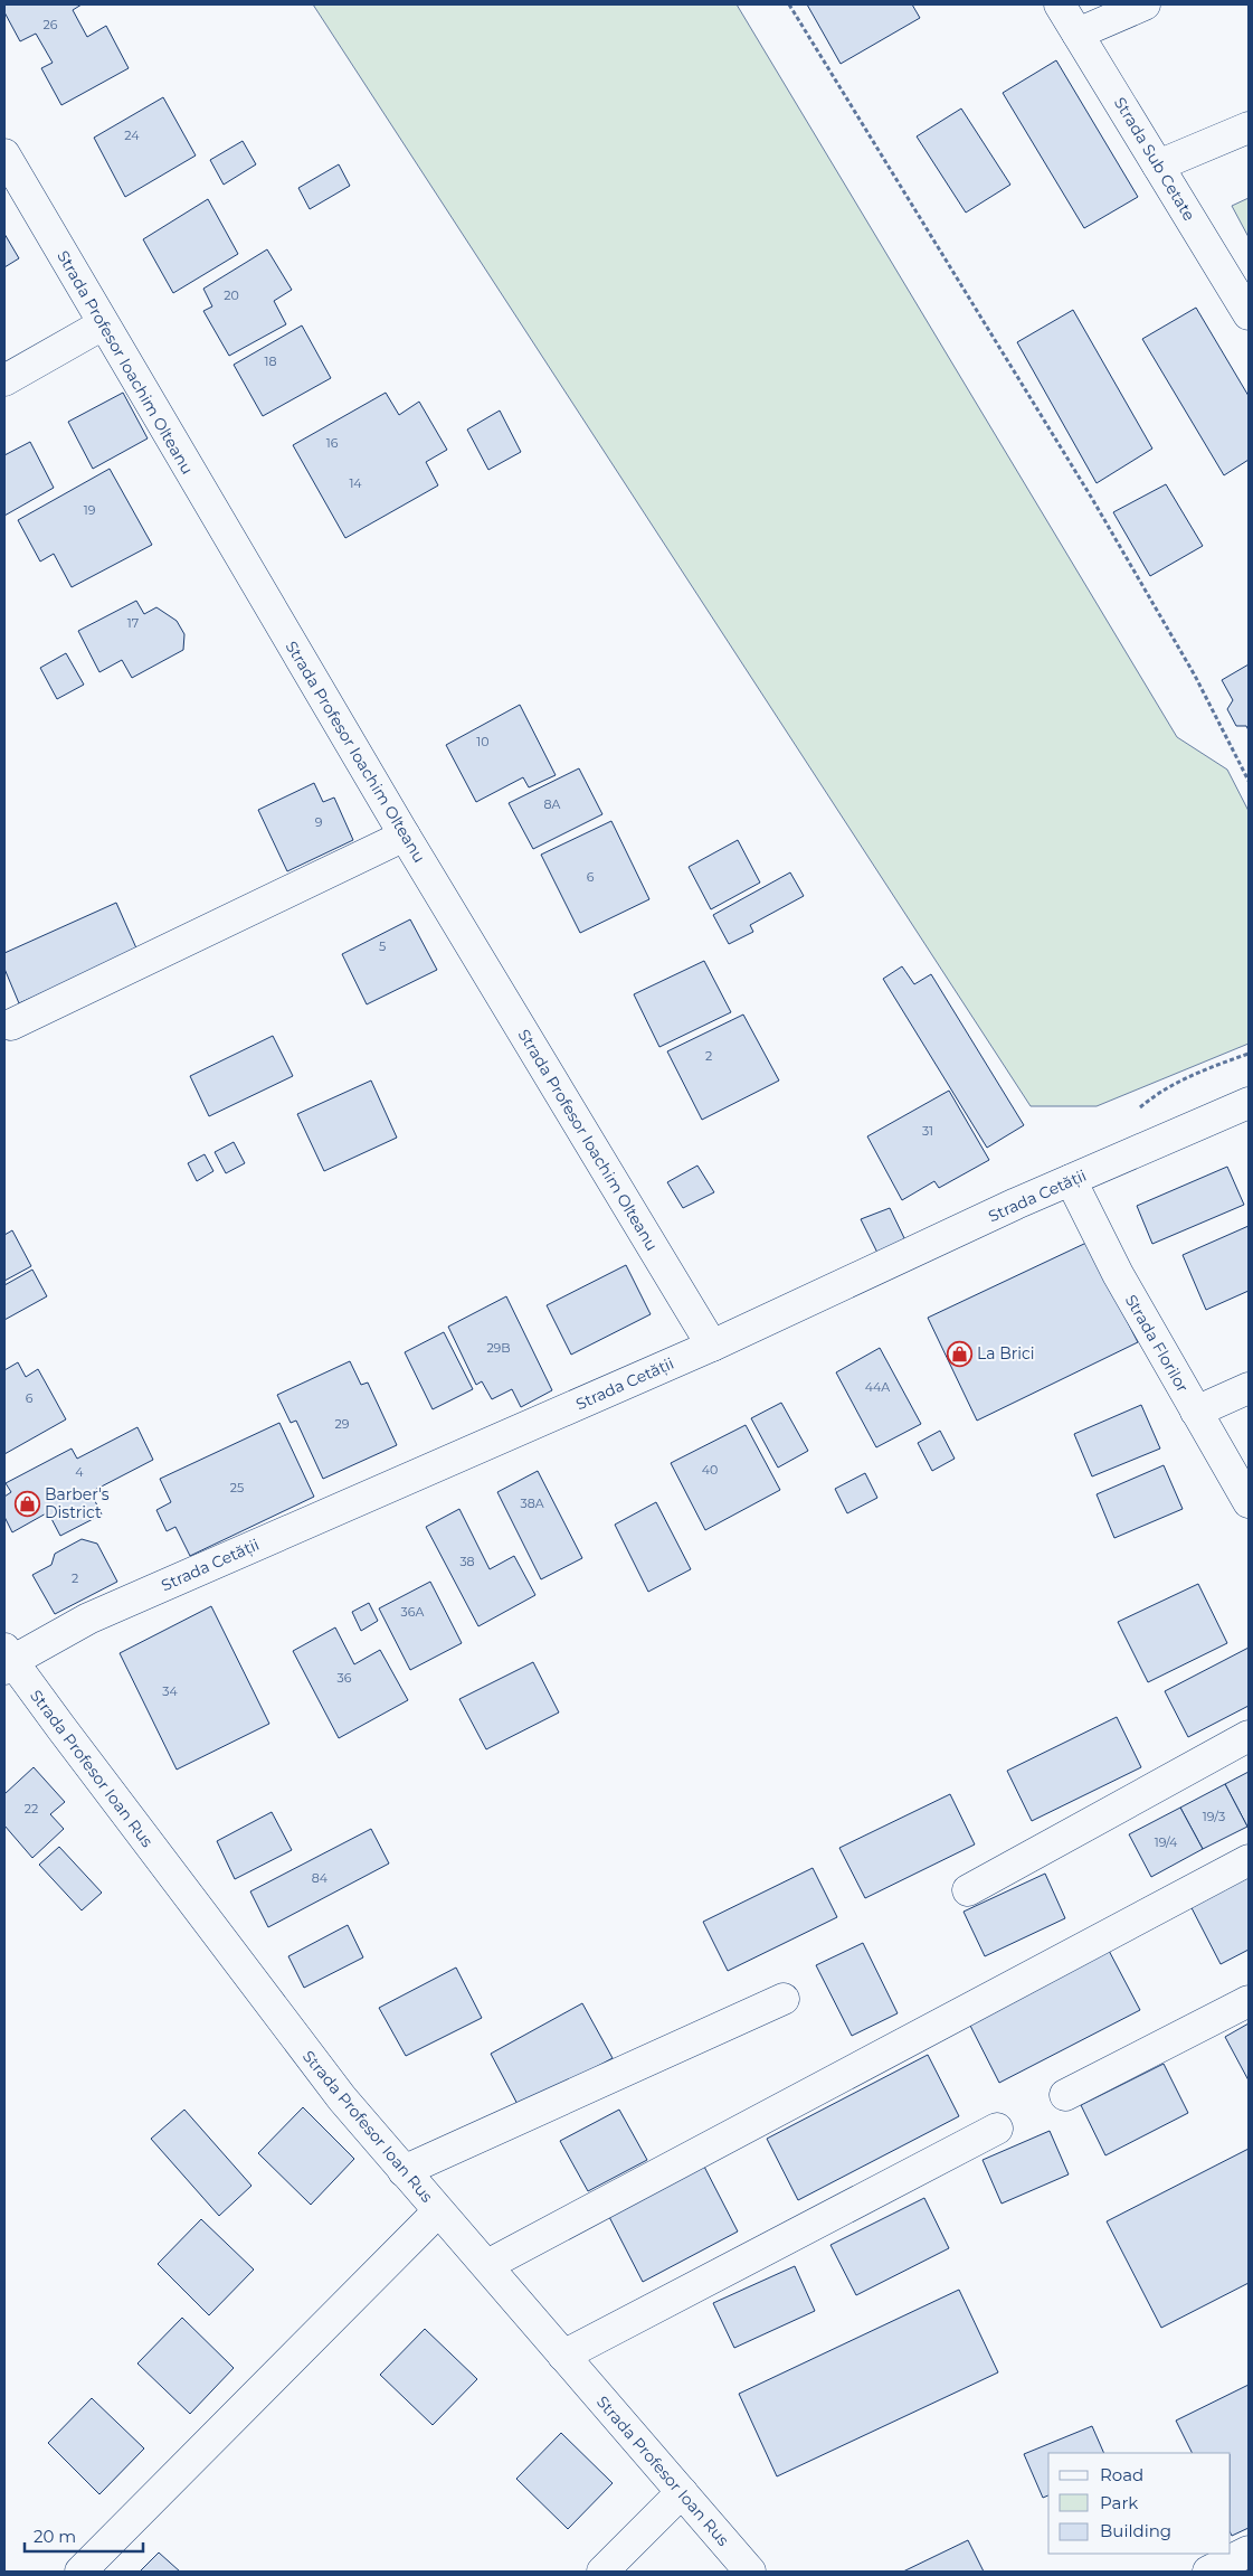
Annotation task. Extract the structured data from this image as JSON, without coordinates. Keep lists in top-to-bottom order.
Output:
{
  "streets": {
    "street": [
      "Strada Sub Cetate",
      "Strada Profesor Ioachim Olteanu",
      "Strada Cetății",
      "Strada Florilor",
      "Strada Profesor Ioan Rus"
    ]
  },
  "crossings": [
    ["Strada Profesor Ioachim Olteanu", "Strada Cetății"],
    ["Strada Cetății", "Strada Florilor"],
    ["Strada Cetății", "Strada Profesor Ioan Rus"]
  ],
  "places": {
    "shop": ["La Brici", "Barber's District"]
  },
  "house_numbers": [
    "26",
    "24",
    "20",
    "18",
    "16",
    "14",
    "19",
    "17",
    "10",
    "8A",
    "9",
    "6",
    "5",
    "2",
    "31",
    "29B",
    "44A",
    "6",
    "29",
    "40",
    "4",
    "25",
    "38A",
    "38",
    "2",
    "36A",
    "36",
    "34",
    "22",
    "19/3",
    "19/4",
    "84"
  ],
  "legend": ["Road", "Park", "Building"],
  "scale_bar": "20 m"
}
